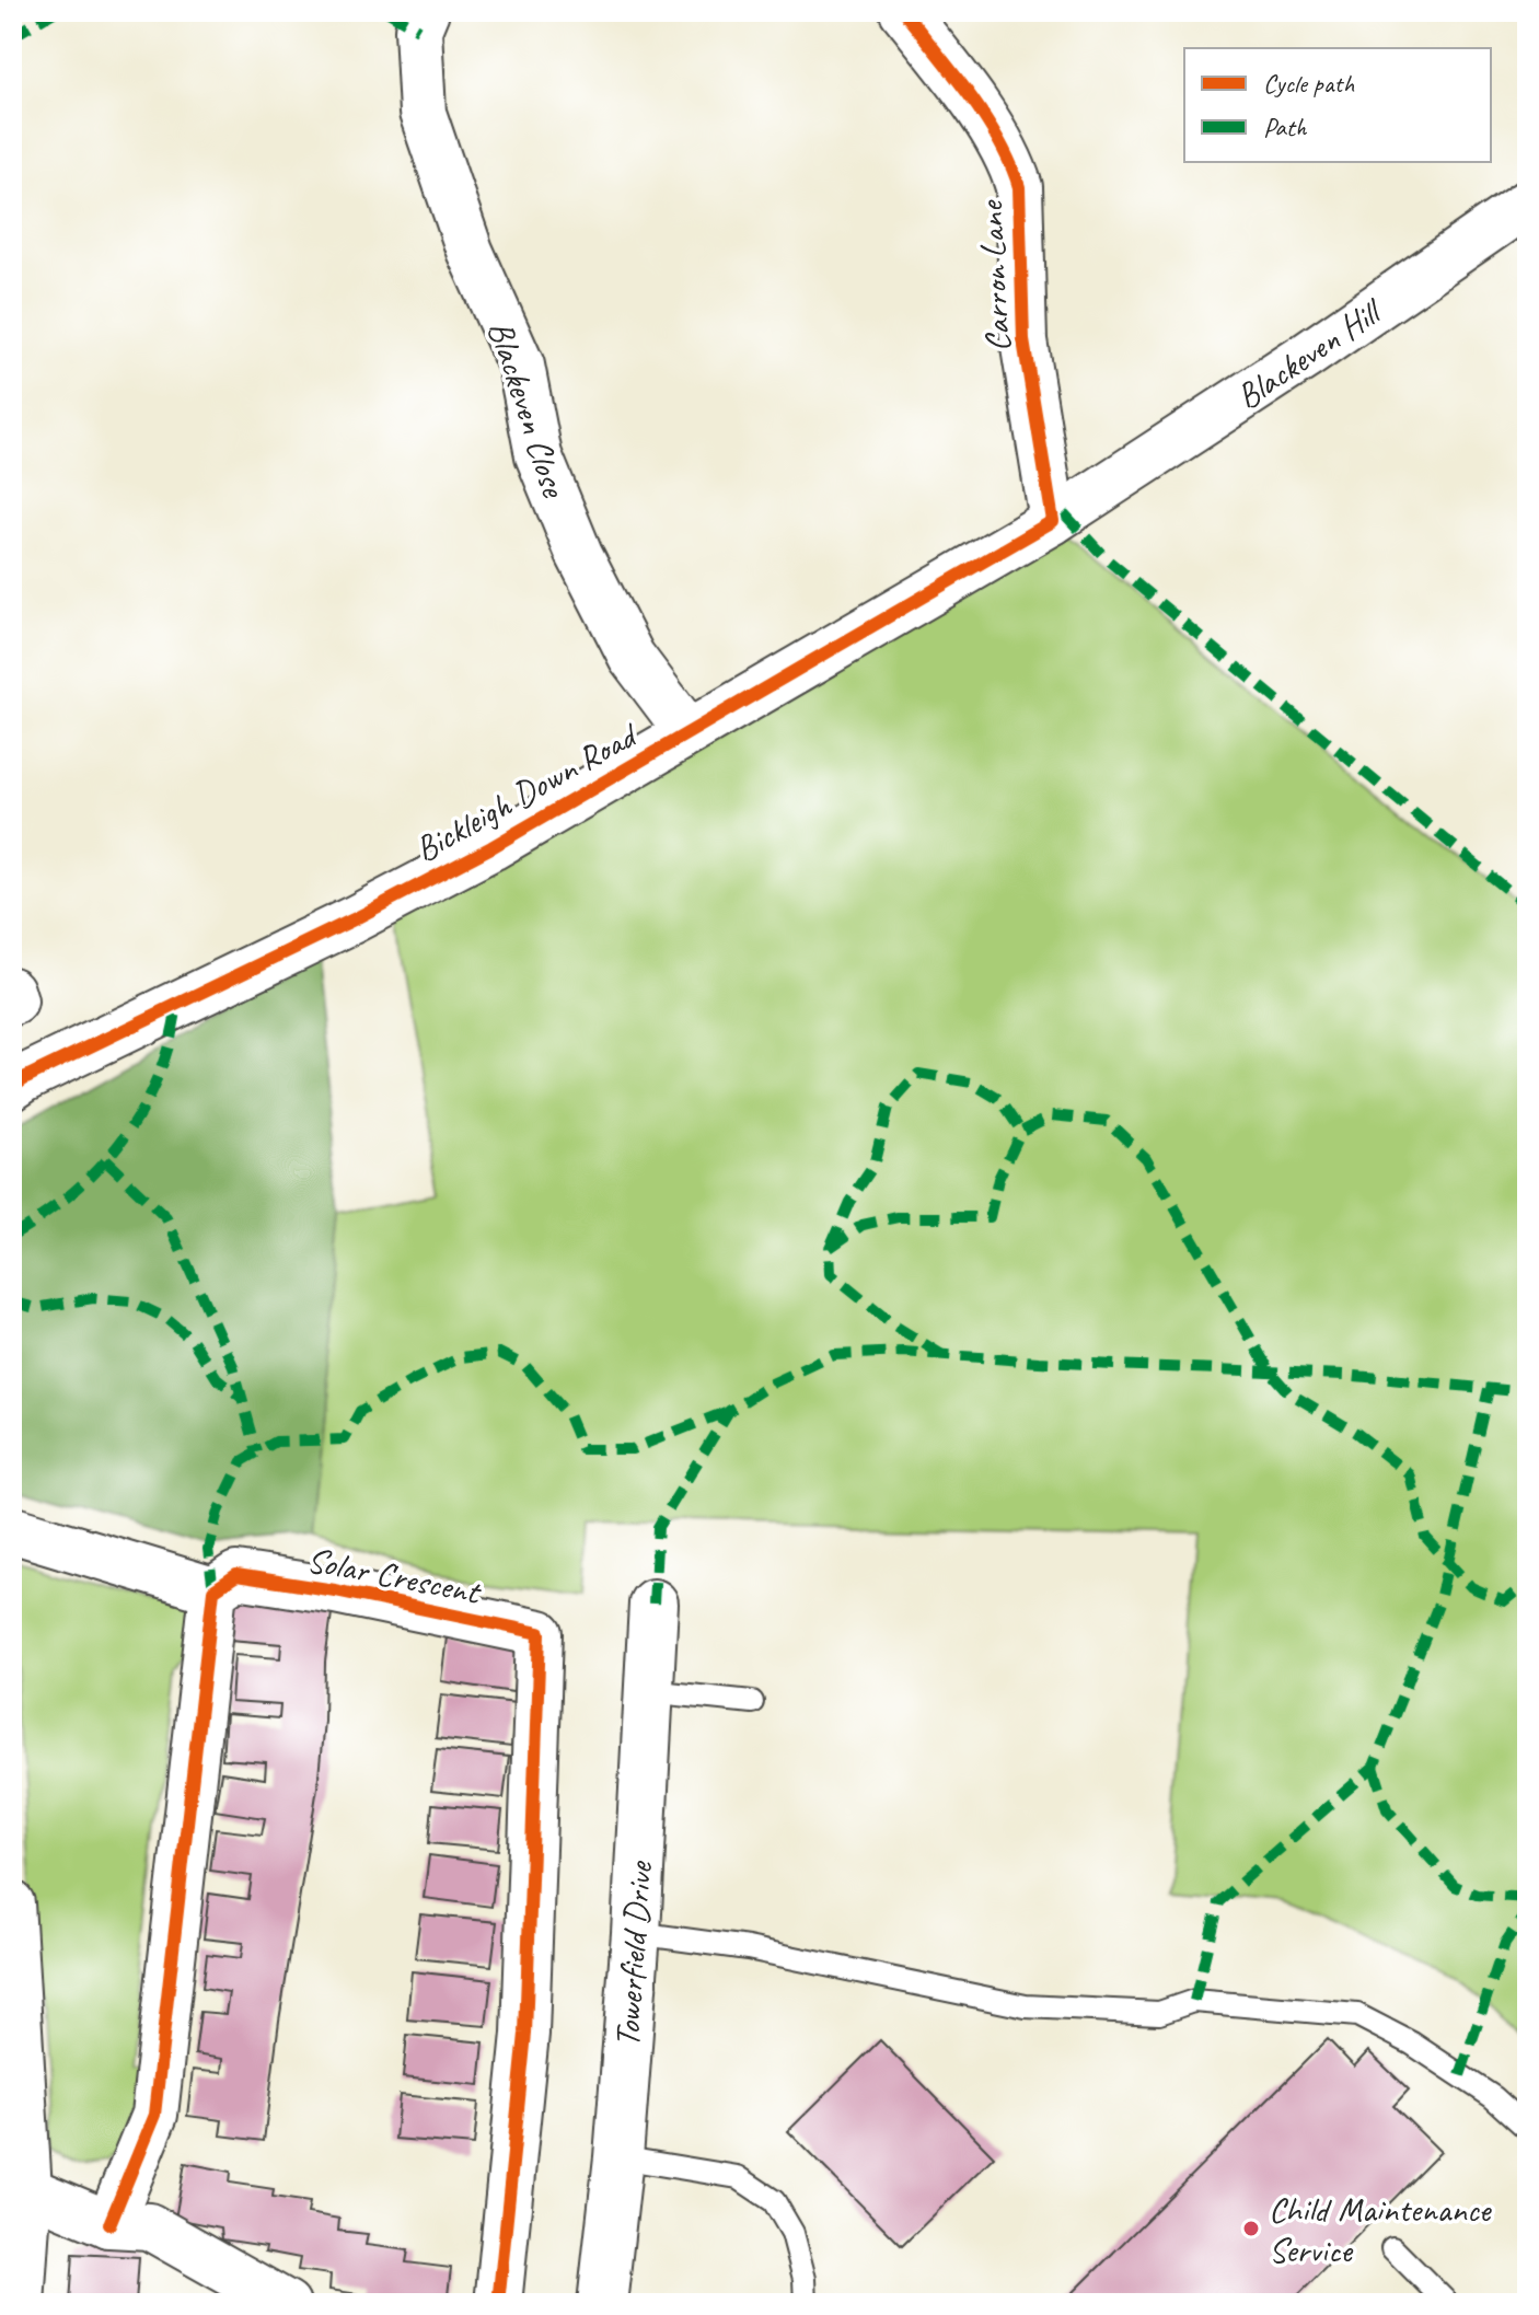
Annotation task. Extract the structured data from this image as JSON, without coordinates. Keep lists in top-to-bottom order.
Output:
{
  "streets": {
    "street": [
      "Carron Lane",
      "Blackeven Hill",
      "Blackeven Close",
      "Bickleigh Down Road",
      "Solar Crescent",
      "Towerfield Drive"
    ]
  },
  "crossings": [
    ["Carron Lane", "Blackeven Hill"],
    ["Carron Lane", "Bickleigh Down Road"],
    ["Blackeven Hill", "Bickleigh Down Road"],
    ["Blackeven Close", "Bickleigh Down Road"]
  ],
  "places": ["Child Maintenance Service"],
  "legend": ["Cycle path", "Path"]
}
